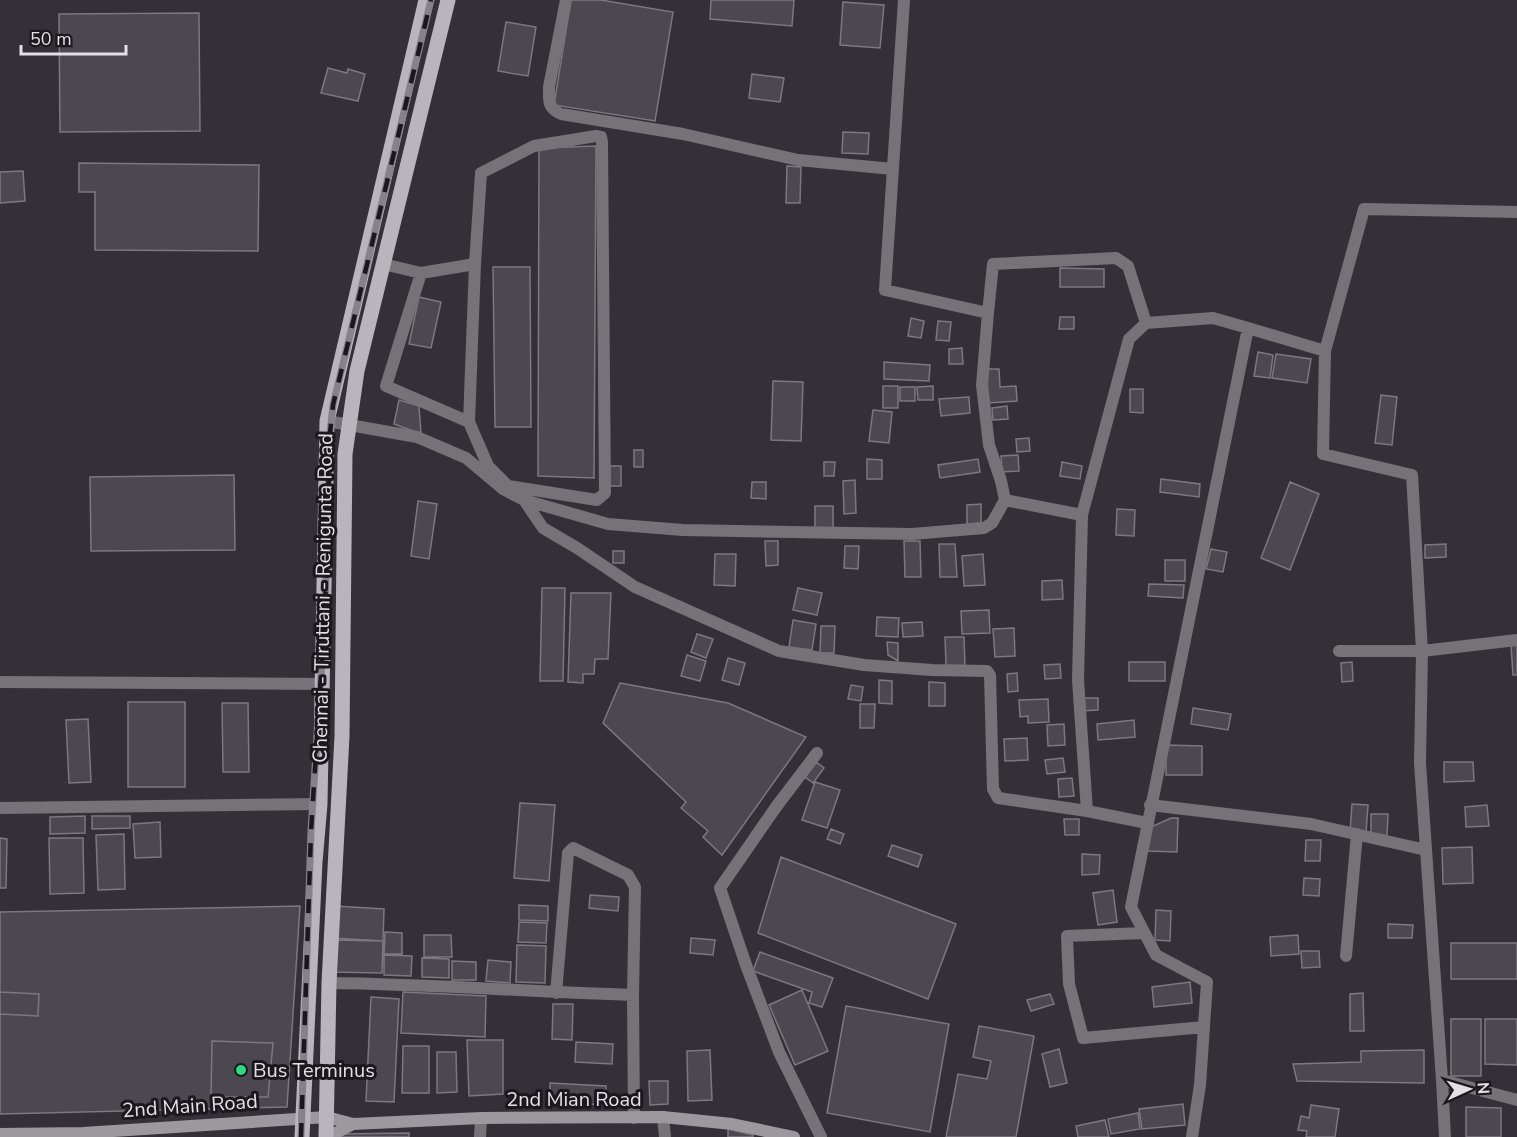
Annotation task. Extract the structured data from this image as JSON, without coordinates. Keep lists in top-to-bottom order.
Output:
{
  "streets": {
    "main road": ["Chennai - Tiruttani - Renigunta Road", "2nd Mian Road", "2nd Main Road"]
  },
  "crossings": [
    ["Chennai - Tiruttani - Renigunta Road", "2nd Main Road"],
    ["2nd Mian Road", "2nd Main Road"]
  ],
  "places": ["Bus Terminus"],
  "scale_bar": "50 m",
  "north": "right"
}
